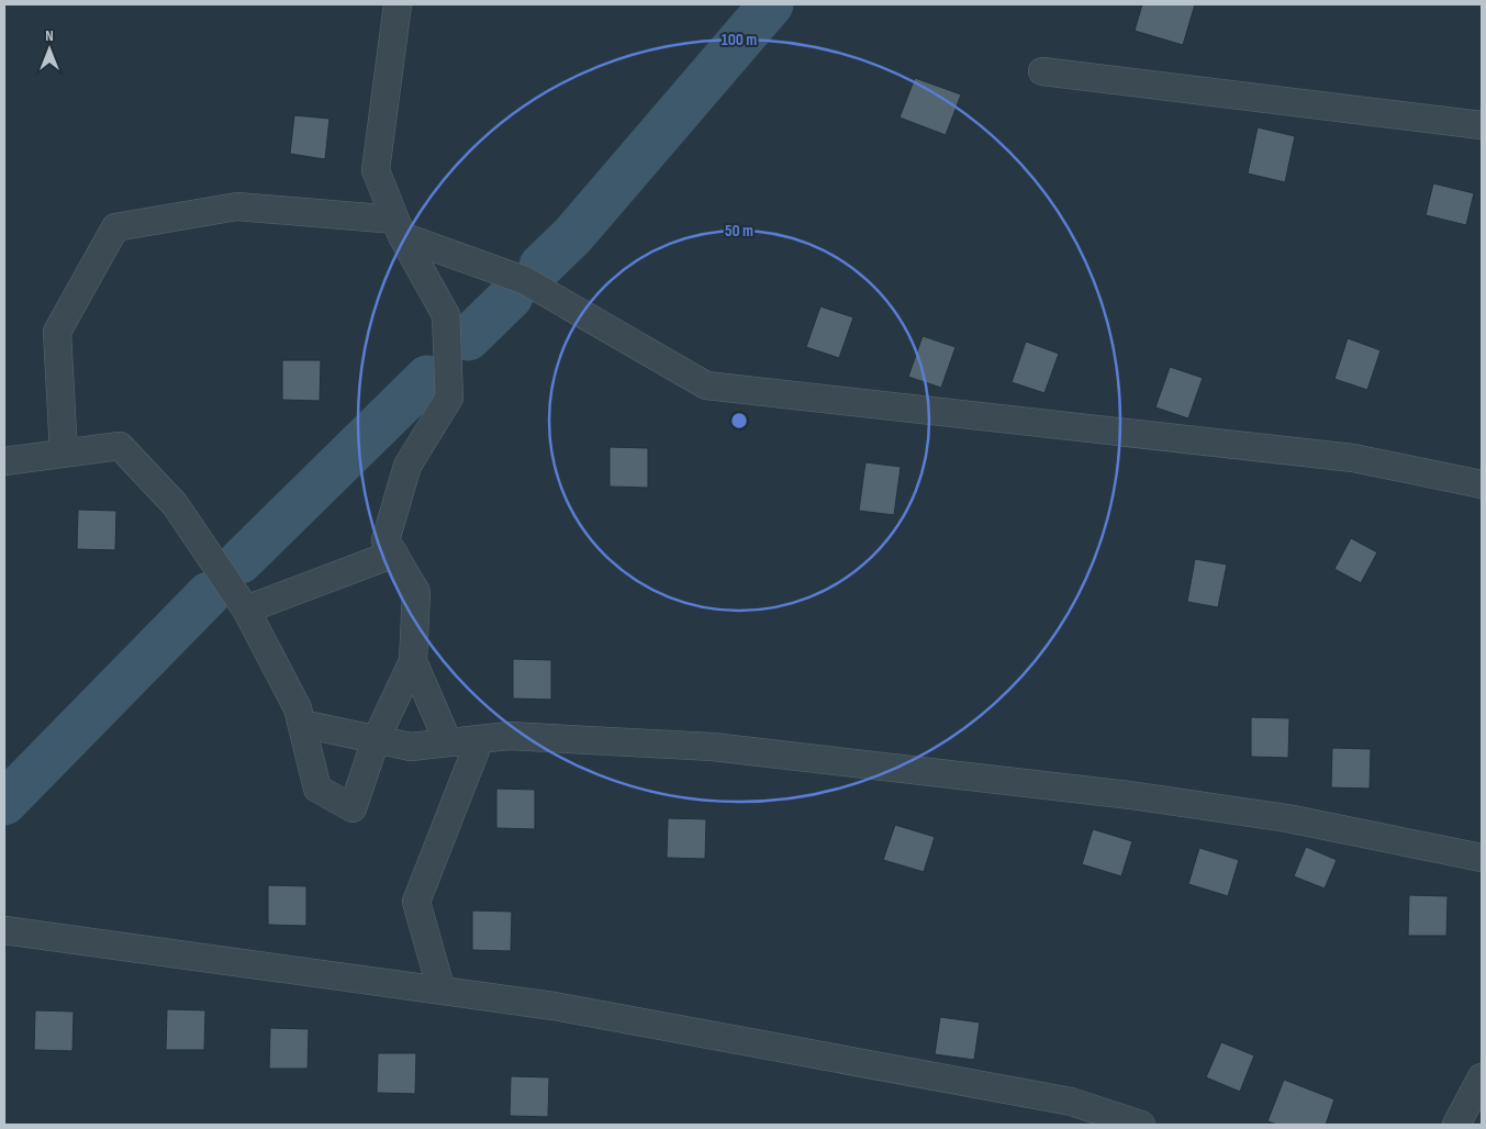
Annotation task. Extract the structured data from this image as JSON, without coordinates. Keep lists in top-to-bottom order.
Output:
{
  "north": "top",
  "rings": ["100 m", "50 m"]
}
